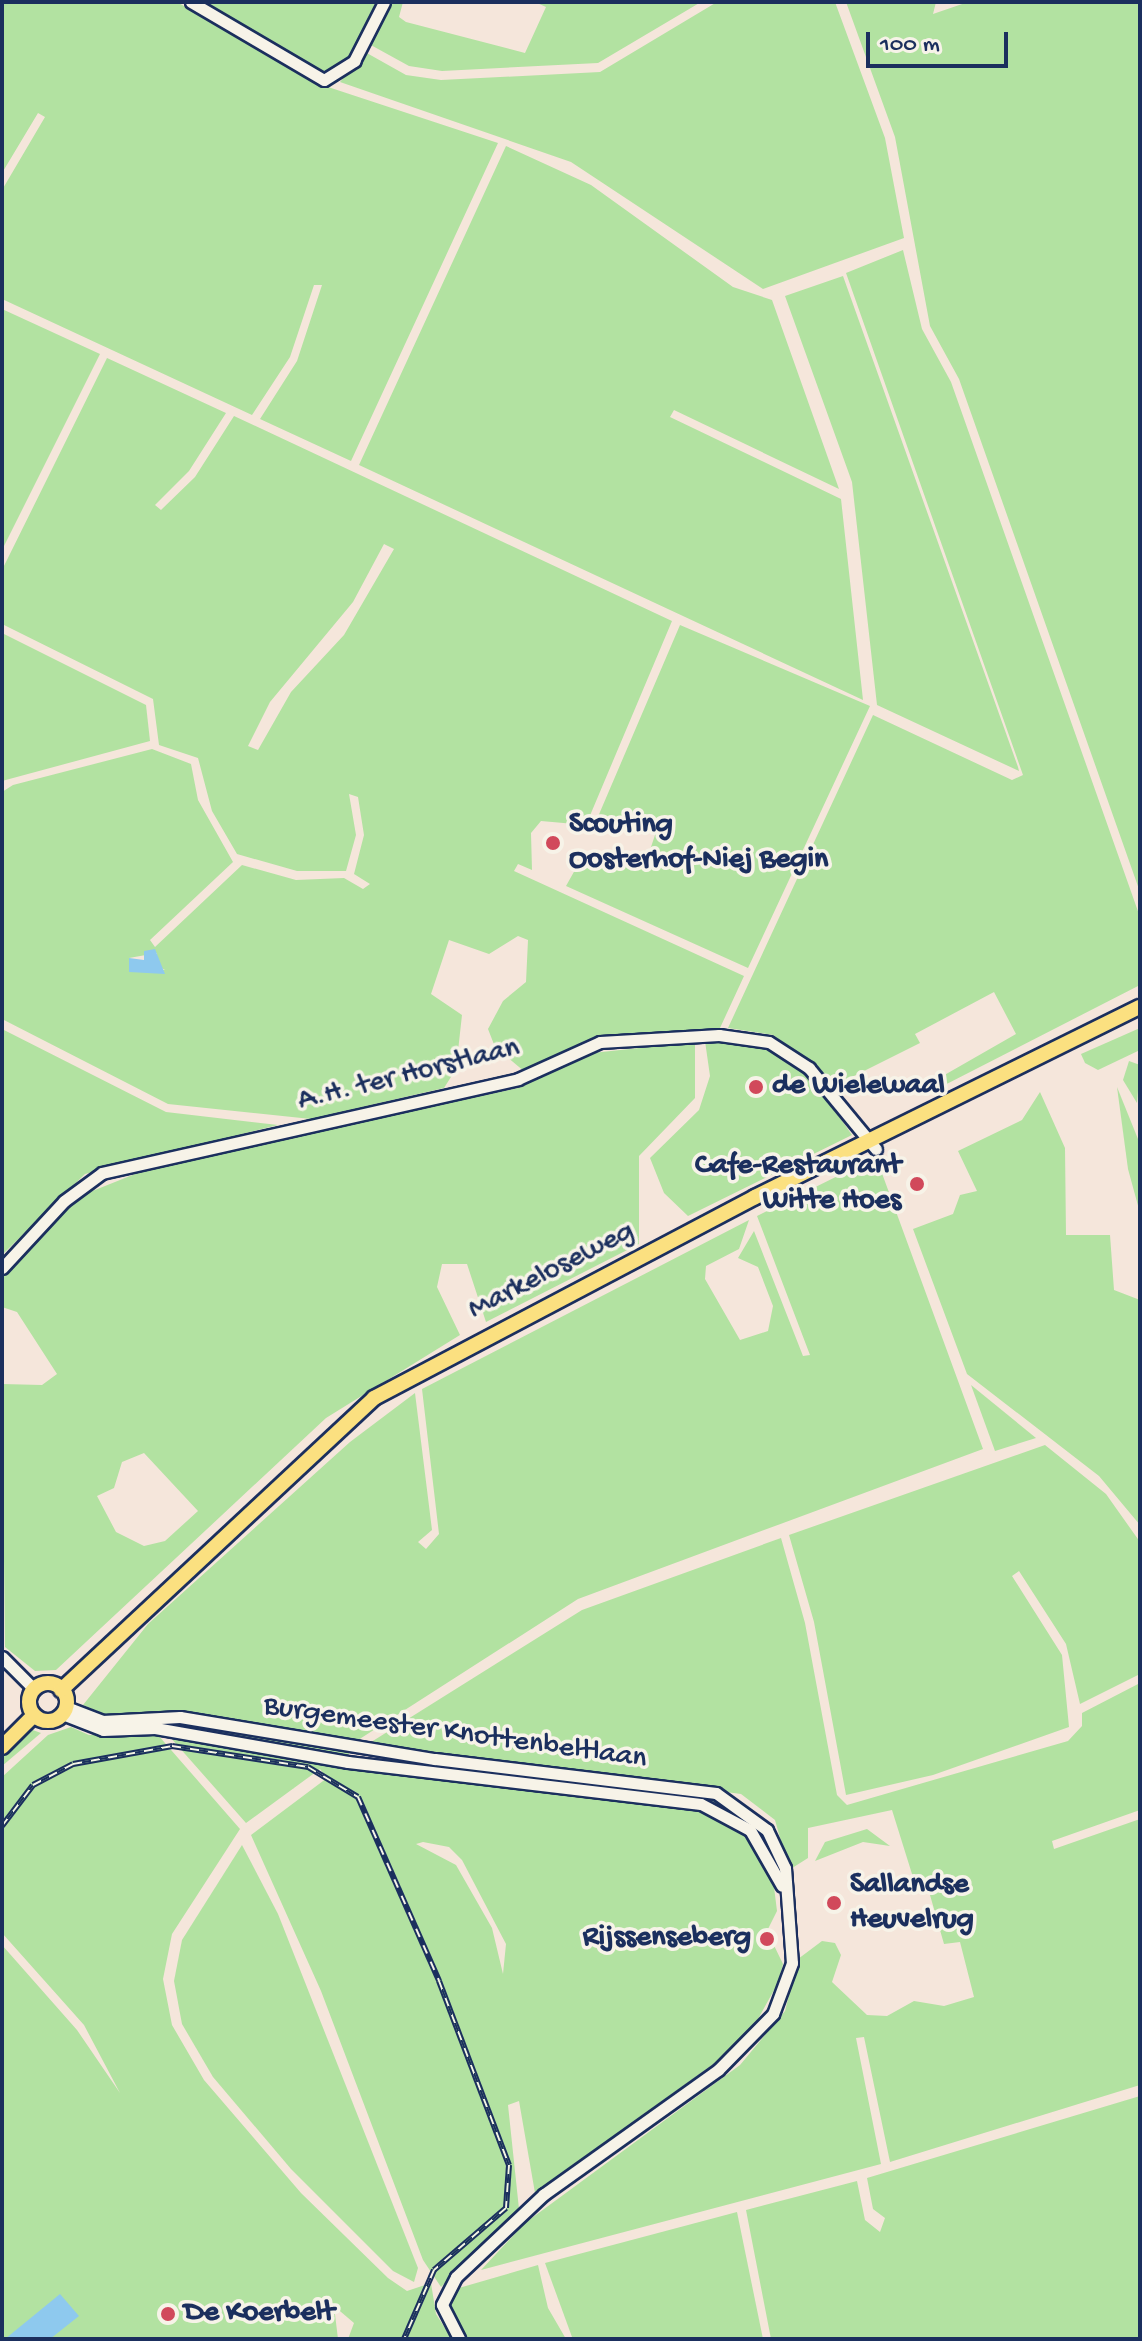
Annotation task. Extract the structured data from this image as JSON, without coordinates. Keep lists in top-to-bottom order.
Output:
{
  "streets": {
    "main road": ["Markeloseweg"],
    "street": ["A.H. ter Horstlaan", "Burgemeester Knottenbeltlaan"]
  },
  "crossings": [
    ["A.H. ter Horstlaan", "Markeloseweg"],
    ["Markeloseweg", "Burgemeester Knottenbeltlaan"]
  ],
  "places": [
    "Scouting Oosterhof-Niej Begin",
    "de Wielewaal",
    "Cafe-Restaurant Witte Hoes",
    "Sallandse Heuvelrug",
    "Rijssenseberg",
    "De Koerbelt"
  ],
  "scale_bar": "100 m"
}
